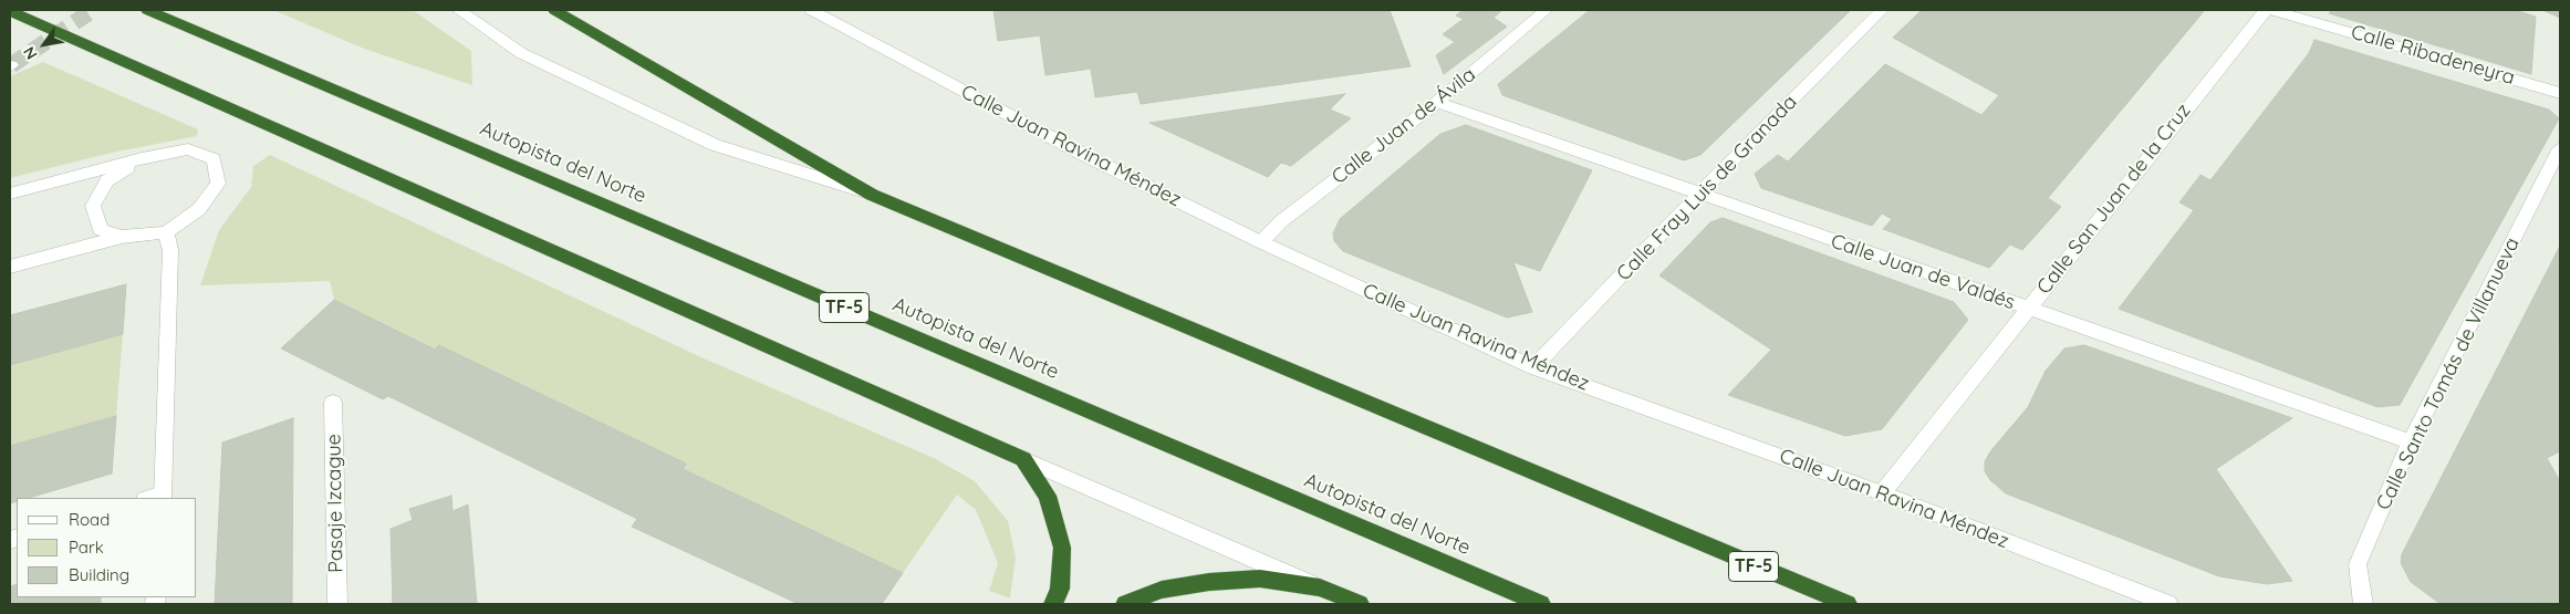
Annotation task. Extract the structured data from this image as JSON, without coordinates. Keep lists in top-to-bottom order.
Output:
{
  "streets": {
    "highway": ["Autopista del Norte", "TF-5"],
    "street": [
      "Calle Ribadeneyra",
      "Calle Juan de Ávila",
      "Calle Juan Ravina Méndez",
      "Calle Fray Luis de Granada",
      "Calle San Juan de la Cruz",
      "Calle Juan de Valdés",
      "Calle Santo Tomás de Villanueva",
      "Pasaje Izcague"
    ]
  },
  "crossings": [
    ["Calle Juan de Ávila", "Calle Juan Ravina Méndez"],
    ["Calle Juan de Ávila", "Calle Juan de Valdés"],
    ["Calle Juan Ravina Méndez", "Calle Fray Luis de Granada"],
    ["Calle Juan Ravina Méndez", "Calle San Juan de la Cruz"],
    ["Calle Fray Luis de Granada", "Calle Juan de Valdés"],
    ["Calle San Juan de la Cruz", "Calle Juan de Valdés"],
    ["Calle Juan de Valdés", "Calle Santo Tomás de Villanueva"]
  ],
  "legend": ["Road", "Park", "Building"],
  "north": "bottom left"
}
